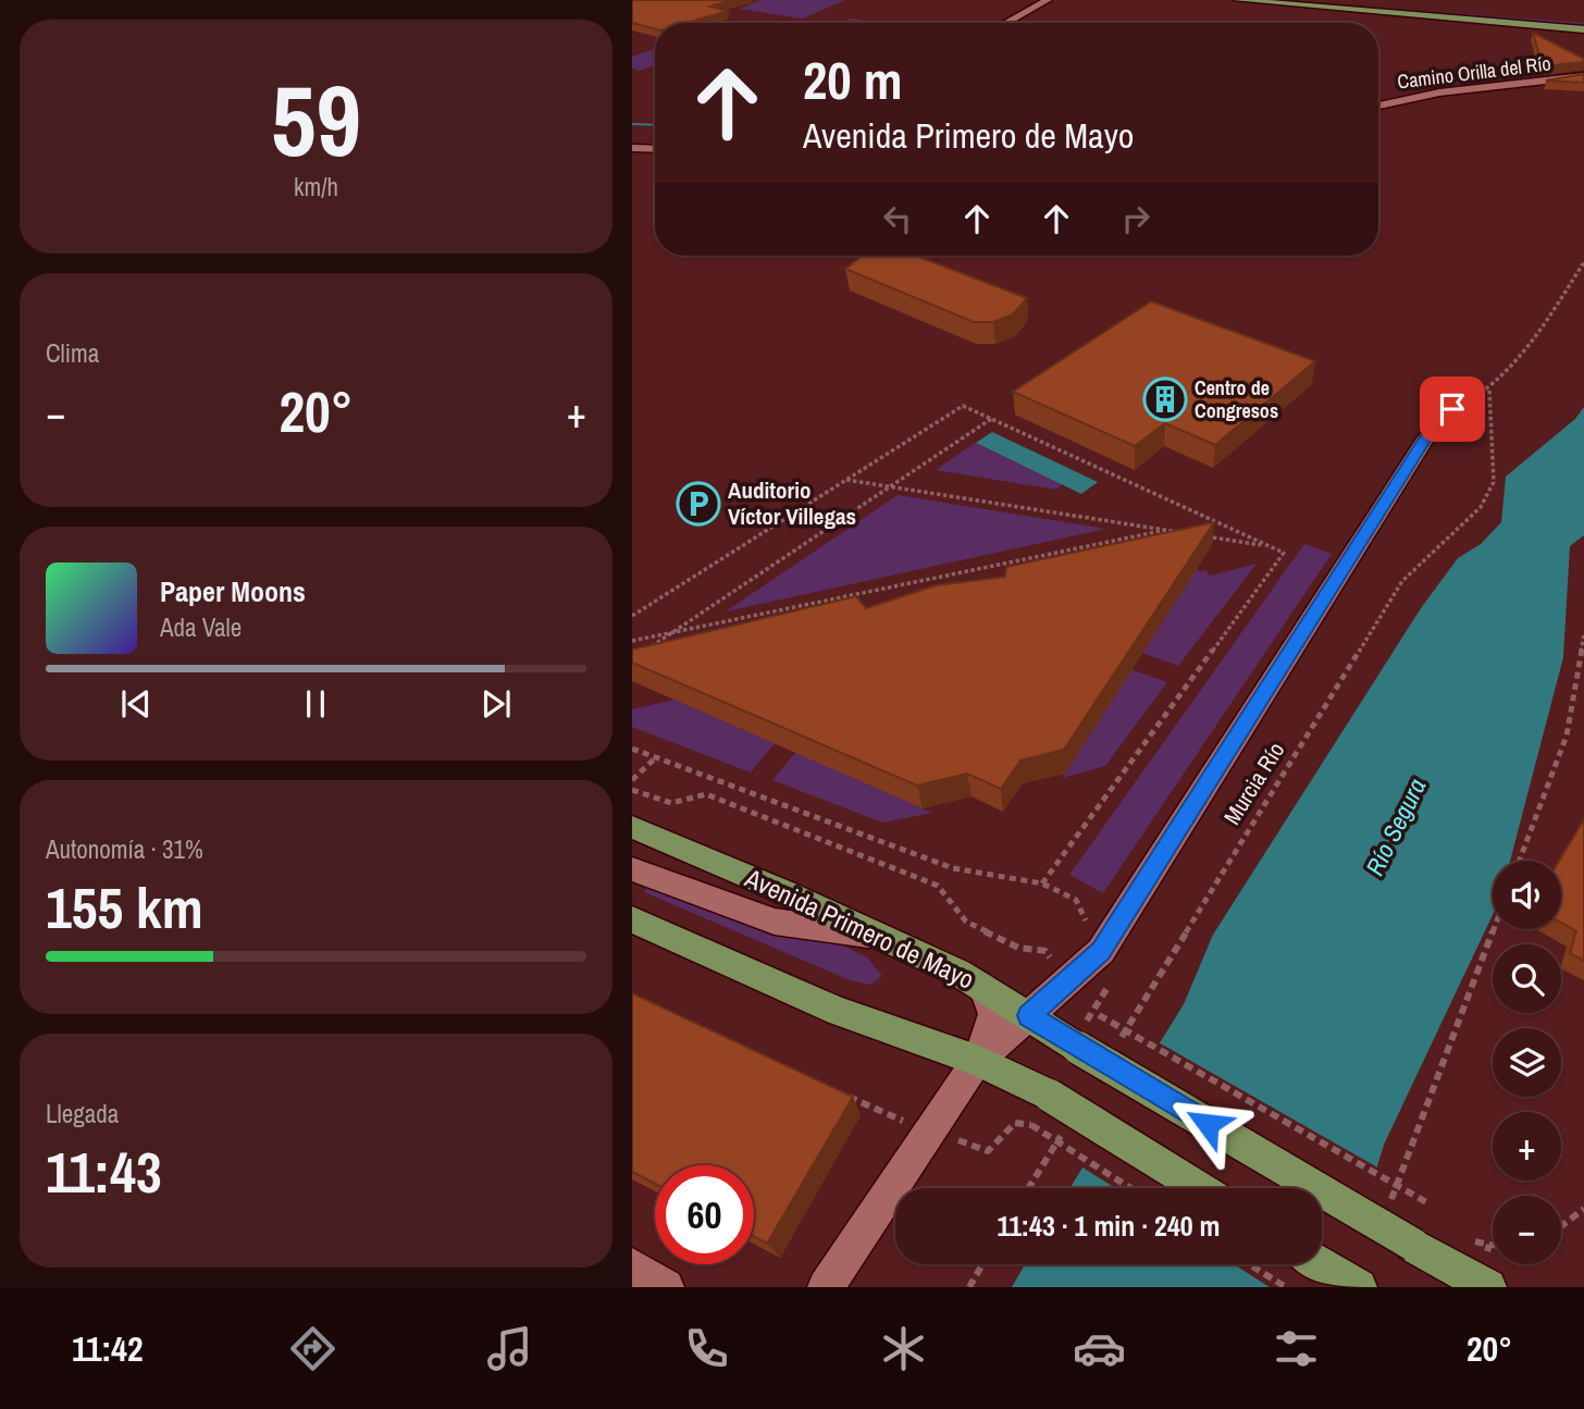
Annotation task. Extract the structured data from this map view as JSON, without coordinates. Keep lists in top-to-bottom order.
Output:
{
  "streets": {
    "main road": ["Avenida Primero de Mayo"],
    "street": ["Camino Orilla del Río"],
    "path": ["Murcia Río"]
  },
  "water": ["Río Segura"],
  "places": {
    "building": ["Centro de Congresos"],
    "parking": ["Auditorio Víctor Villegas"]
  },
  "page": {
    "tile": [
      ["59", "km/h"],
      "Clima",
      ["Autonomía · 31%", "155 km"],
      ["Llegada", "11:43"]
    ],
    "turn": ["20 m", "Avenida Primero de Mayo"],
    "heat": ["−", "20°", "+"],
    "song": ["Paper Moons", "Ada Vale"],
    "map_buttons": ["+", "−"],
    "limit": "60",
    "trip": "11:43 · 1 min · 240 m",
    "tabs": ["11:42", "20°"]
  }
}
